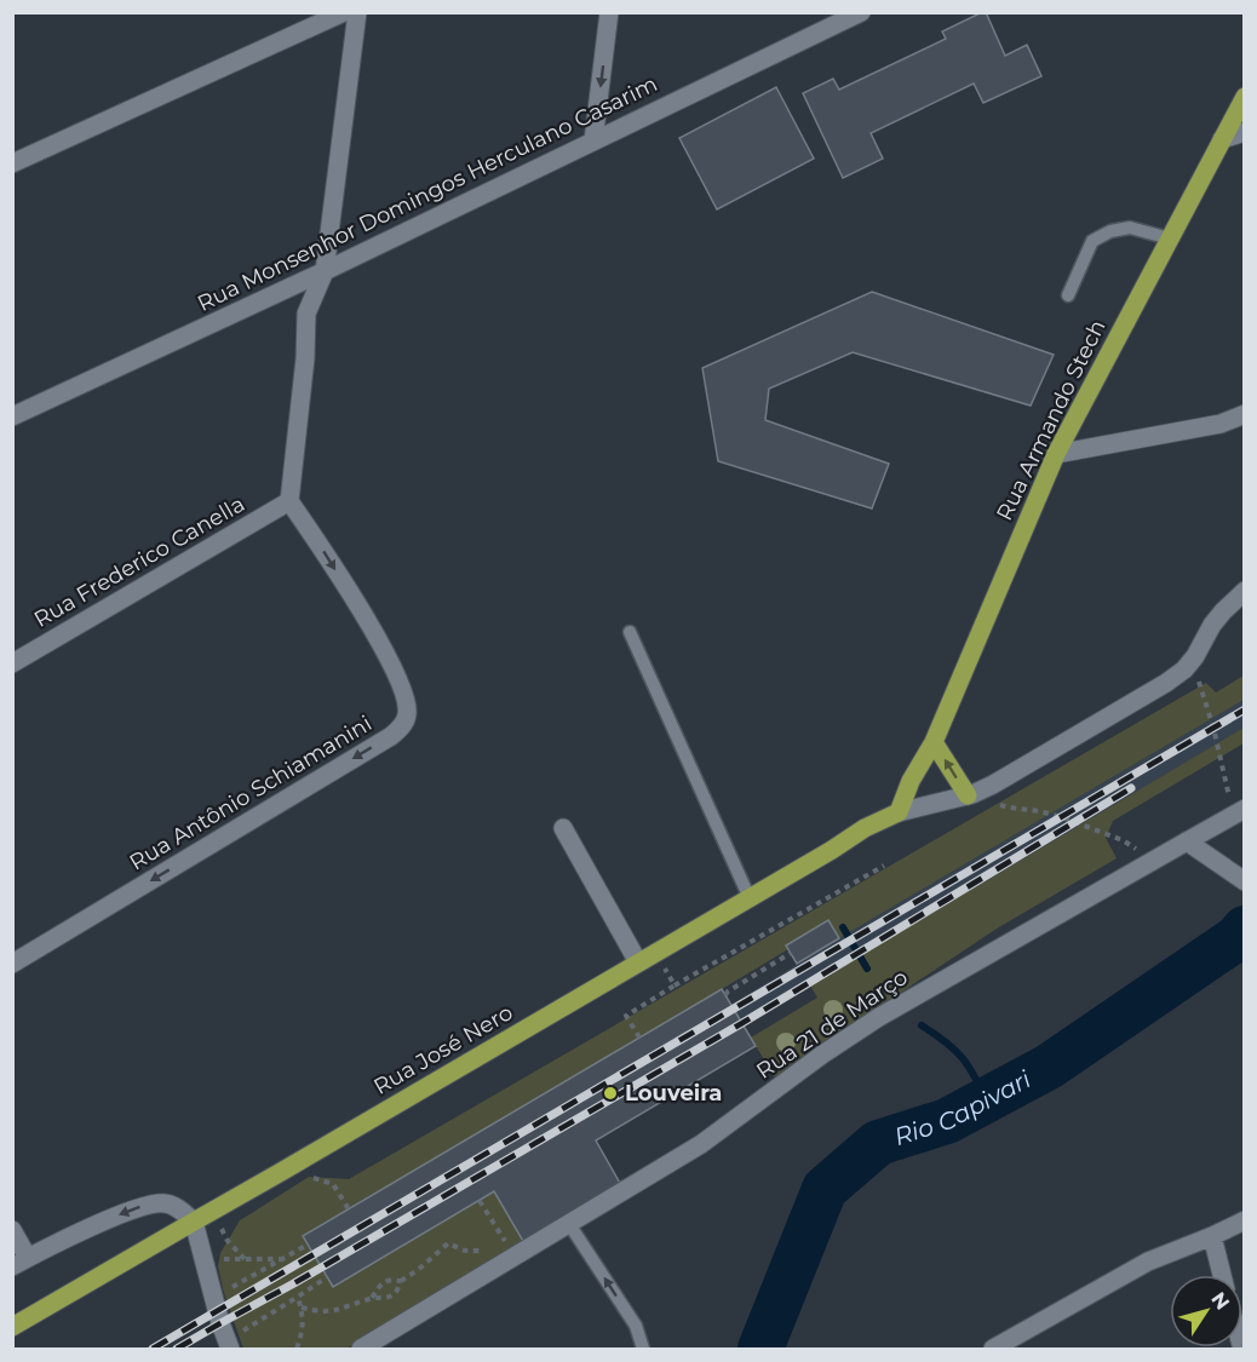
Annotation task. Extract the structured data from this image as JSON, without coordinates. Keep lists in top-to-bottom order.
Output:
{
  "streets": {
    "main road": ["Rua Armando Stech", "Rua José Nero"],
    "street": [
      "Rua Monsenhor Domingos Herculano Casarim",
      "Rua Frederico Canella",
      "Rua Antônio Schiamanini",
      "Rua 21 de Março"
    ]
  },
  "crossings": [
    ["Rua Armando Stech", "Rua José Nero"],
    ["Rua Frederico Canella", "Rua Antônio Schiamanini"]
  ],
  "water": ["Rio Capivari"],
  "places": ["Louveira"],
  "north": "top right"
}
